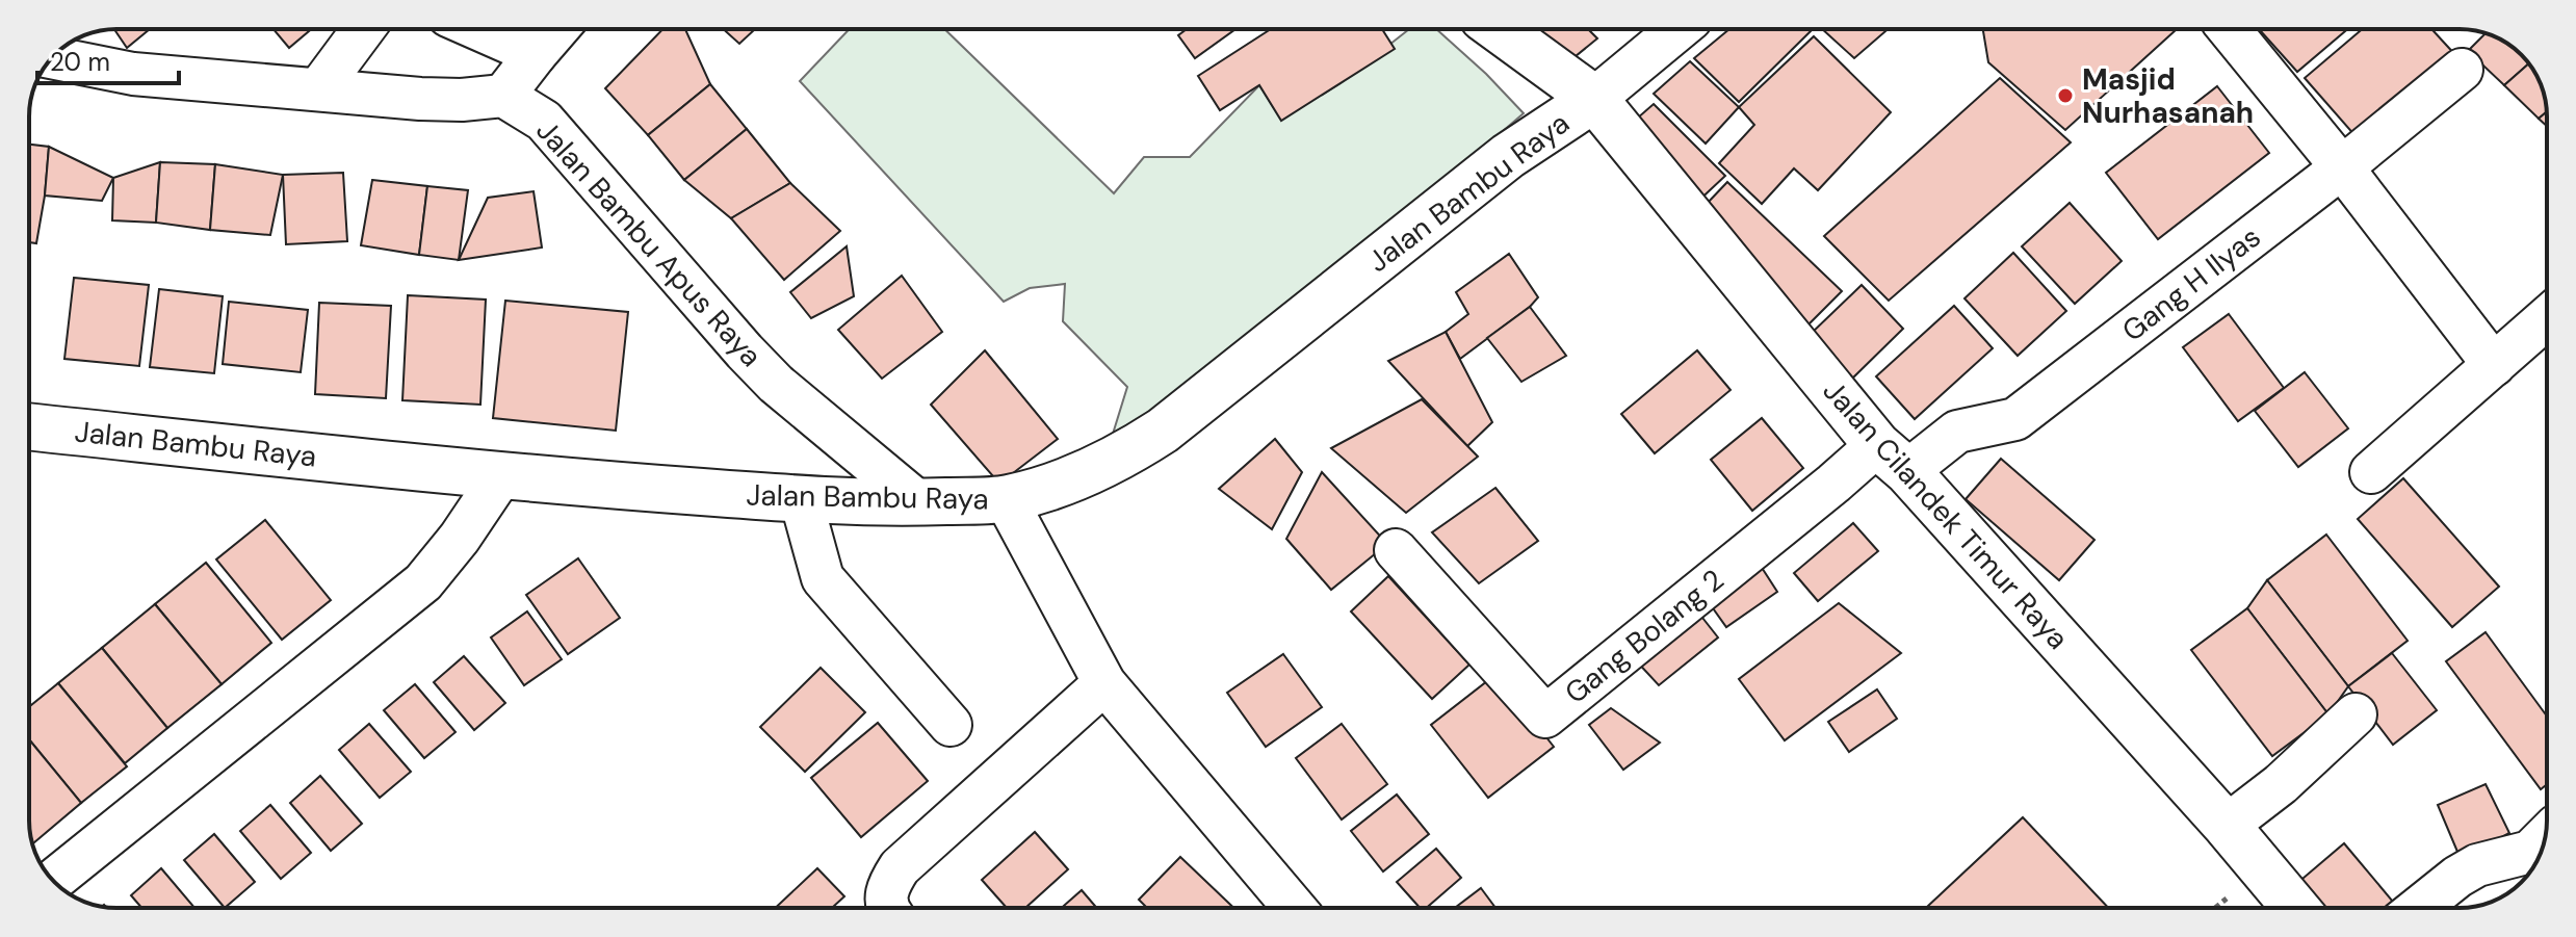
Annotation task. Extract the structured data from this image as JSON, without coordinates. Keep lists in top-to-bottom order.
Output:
{
  "streets": {
    "street": [
      "Jalan Bambu Raya",
      "Jalan Bambu Apus Raya",
      "Gang H Ilyas",
      "Jalan Cilandek Timur Raya",
      "Gang Bolang 2"
    ]
  },
  "crossings": [
    ["Jalan Bambu Raya", "Jalan Bambu Apus Raya"],
    ["Jalan Bambu Raya", "Jalan Cilandek Timur Raya"],
    ["Gang H Ilyas", "Jalan Cilandek Timur Raya"],
    ["Gang H Ilyas", "Gang Bolang 2"],
    ["Jalan Cilandek Timur Raya", "Gang Bolang 2"]
  ],
  "places": ["Masjid Nurhasanah"],
  "scale_bar": "20 m"
}
